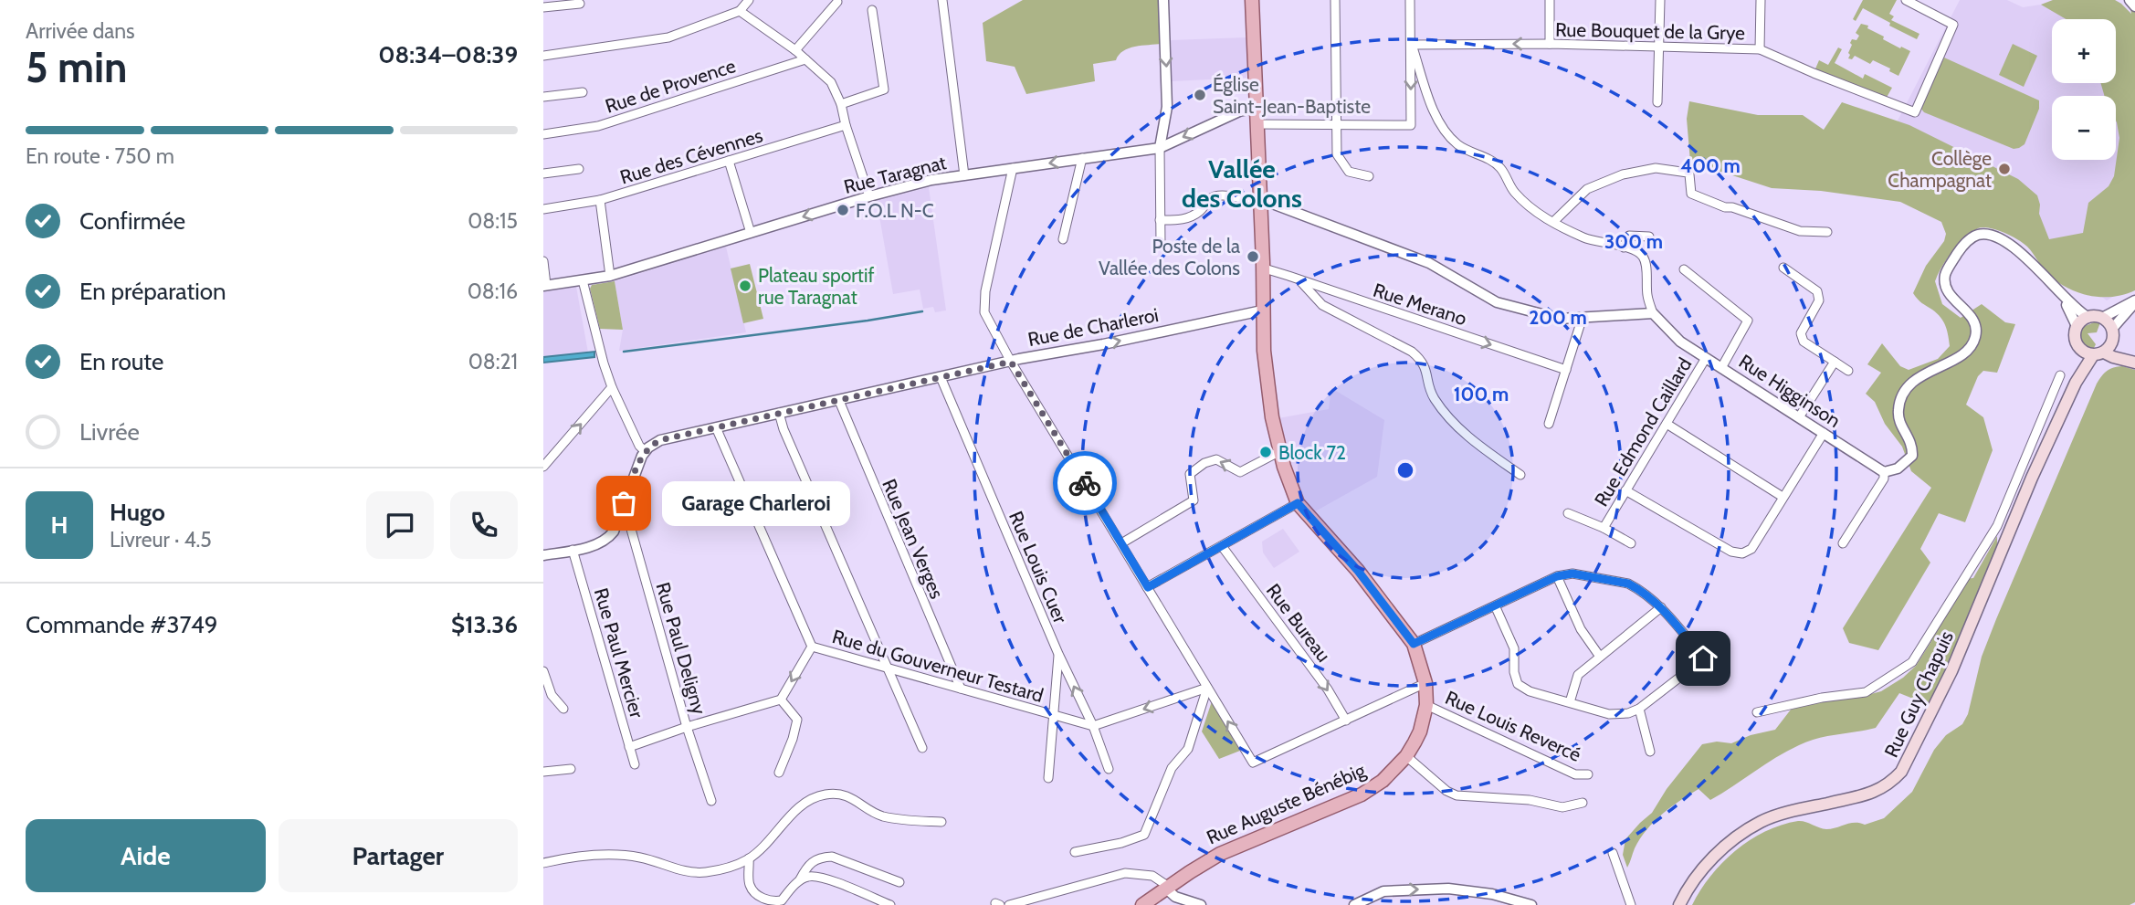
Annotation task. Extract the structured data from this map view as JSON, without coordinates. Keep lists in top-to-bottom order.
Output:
{
  "streets": {
    "main road": ["Rue Guy Chapuis", "Rue Auguste Bénébig"],
    "street": [
      "Rue Bouquet de la Grye",
      "Rue de Provence",
      "Rue des Cévennes",
      "Rue Taragnat",
      "Rue Merano",
      "Rue de Charleroi",
      "Rue Higginson",
      "Rue Edmond Caillard",
      "Rue Jean Verges",
      "Rue Louis Cuer",
      "Rue Bureau",
      "Rue Paul Deligny",
      "Rue Paul Mercier",
      "Rue du Gouverneur Testard",
      "Rue Louis Revercé"
    ]
  },
  "crossings": [
    ["Rue Taragnat", "Rue Auguste Bénébig"],
    ["Rue Merano", "Rue Auguste Bénébig"],
    ["Rue de Charleroi", "Rue Jean Verges"],
    ["Rue de Charleroi", "Rue Louis Cuer"],
    ["Rue de Charleroi", "Rue Auguste Bénébig"],
    ["Rue Higginson", "Rue Edmond Caillard"],
    ["Rue Jean Verges", "Rue du Gouverneur Testard"],
    ["Rue Louis Cuer", "Rue du Gouverneur Testard"],
    ["Rue Louis Revercé", "Rue Auguste Bénébig"]
  ],
  "one_way": ["Rue Taragnat", "Rue de Charleroi", "Rue Bureau"],
  "districts": ["Vallée des Colons"],
  "places": [
    "Église Saint-Jean-Baptiste",
    "Collège Champagnat",
    "F.O.L N-C",
    "Poste de la Vallée des Colons",
    "Plateau sportif rue Taragnat",
    "Block 72",
    "Garage Charleroi"
  ],
  "page": {
    "heading": ["5 min", "Arrivée dans", "08:34–08:39"],
    "panel": [
      "Hugo",
      "Livreur · 4.5",
      "Commande #3749",
      "$13.36"
    ],
    "map_buttons": ["+", "−"],
    "bar": "En route · 750 m",
    "list": [
      ["Confirmée", "08:15"],
      ["En préparation", "08:16"],
      ["En route", "08:21"],
      "Livrée"
    ],
    "bubble": "Garage Charleroi",
    "round": "H",
    "buttons": ["Aide", "Partager"]
  },
  "rings": [
    "400 m",
    "300 m",
    "200 m",
    "100 m"
  ]
}
